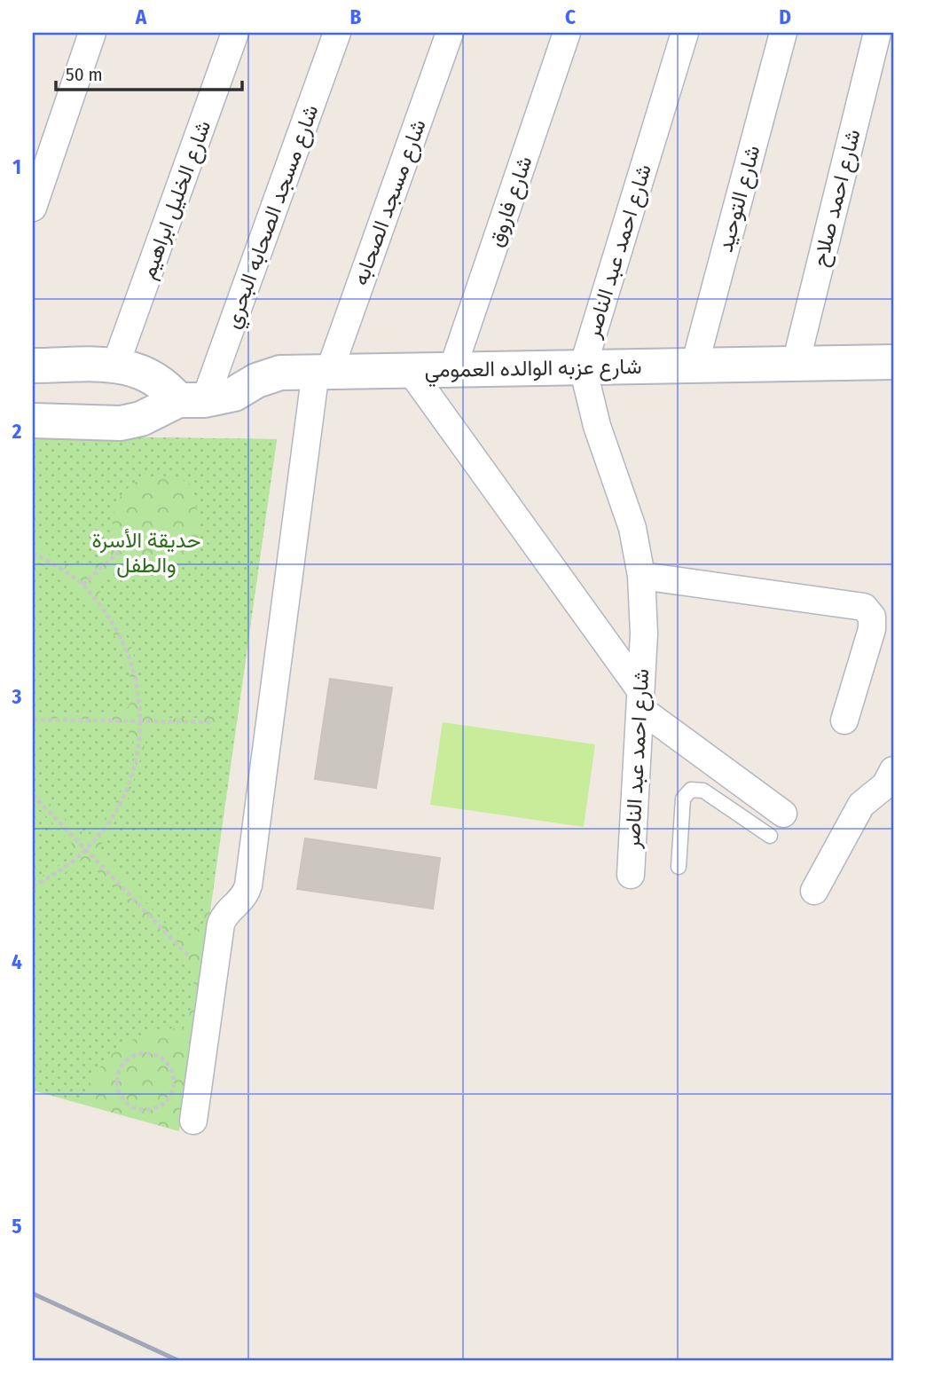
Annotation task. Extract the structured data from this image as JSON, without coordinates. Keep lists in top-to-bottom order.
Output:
{
  "streets": {
    "street": [
      "شارع احمد صلاح",
      "شارع التوحيد",
      "شارع الخليل ابراهيم",
      "شارع فاروق",
      "شارع مسجد الصحابه",
      "شارع مسجد الصحابه البحري",
      "شارع احمد عبد الناصر",
      "شارع عزبه الوالده العمومي"
    ]
  },
  "crossings": [
    ["شارع احمد صلاح", "شارع عزبه الوالده العمومي"],
    ["شارع التوحيد", "شارع عزبه الوالده العمومي"],
    ["شارع فاروق", "شارع عزبه الوالده العمومي"],
    ["شارع مسجد الصحابه", "شارع عزبه الوالده العمومي"],
    ["شارع مسجد الصحابه البحري", "شارع عزبه الوالده العمومي"],
    ["شارع احمد عبد الناصر", "شارع عزبه الوالده العمومي"]
  ],
  "parks": ["حديقة الأسرة والطفل"],
  "scale_bar": "50 m",
  "grid": {
    "columns": [
      "A",
      "B",
      "C",
      "D"
    ],
    "rows": [
      "1",
      "2",
      "3",
      "4",
      "5"
    ]
  }
}
